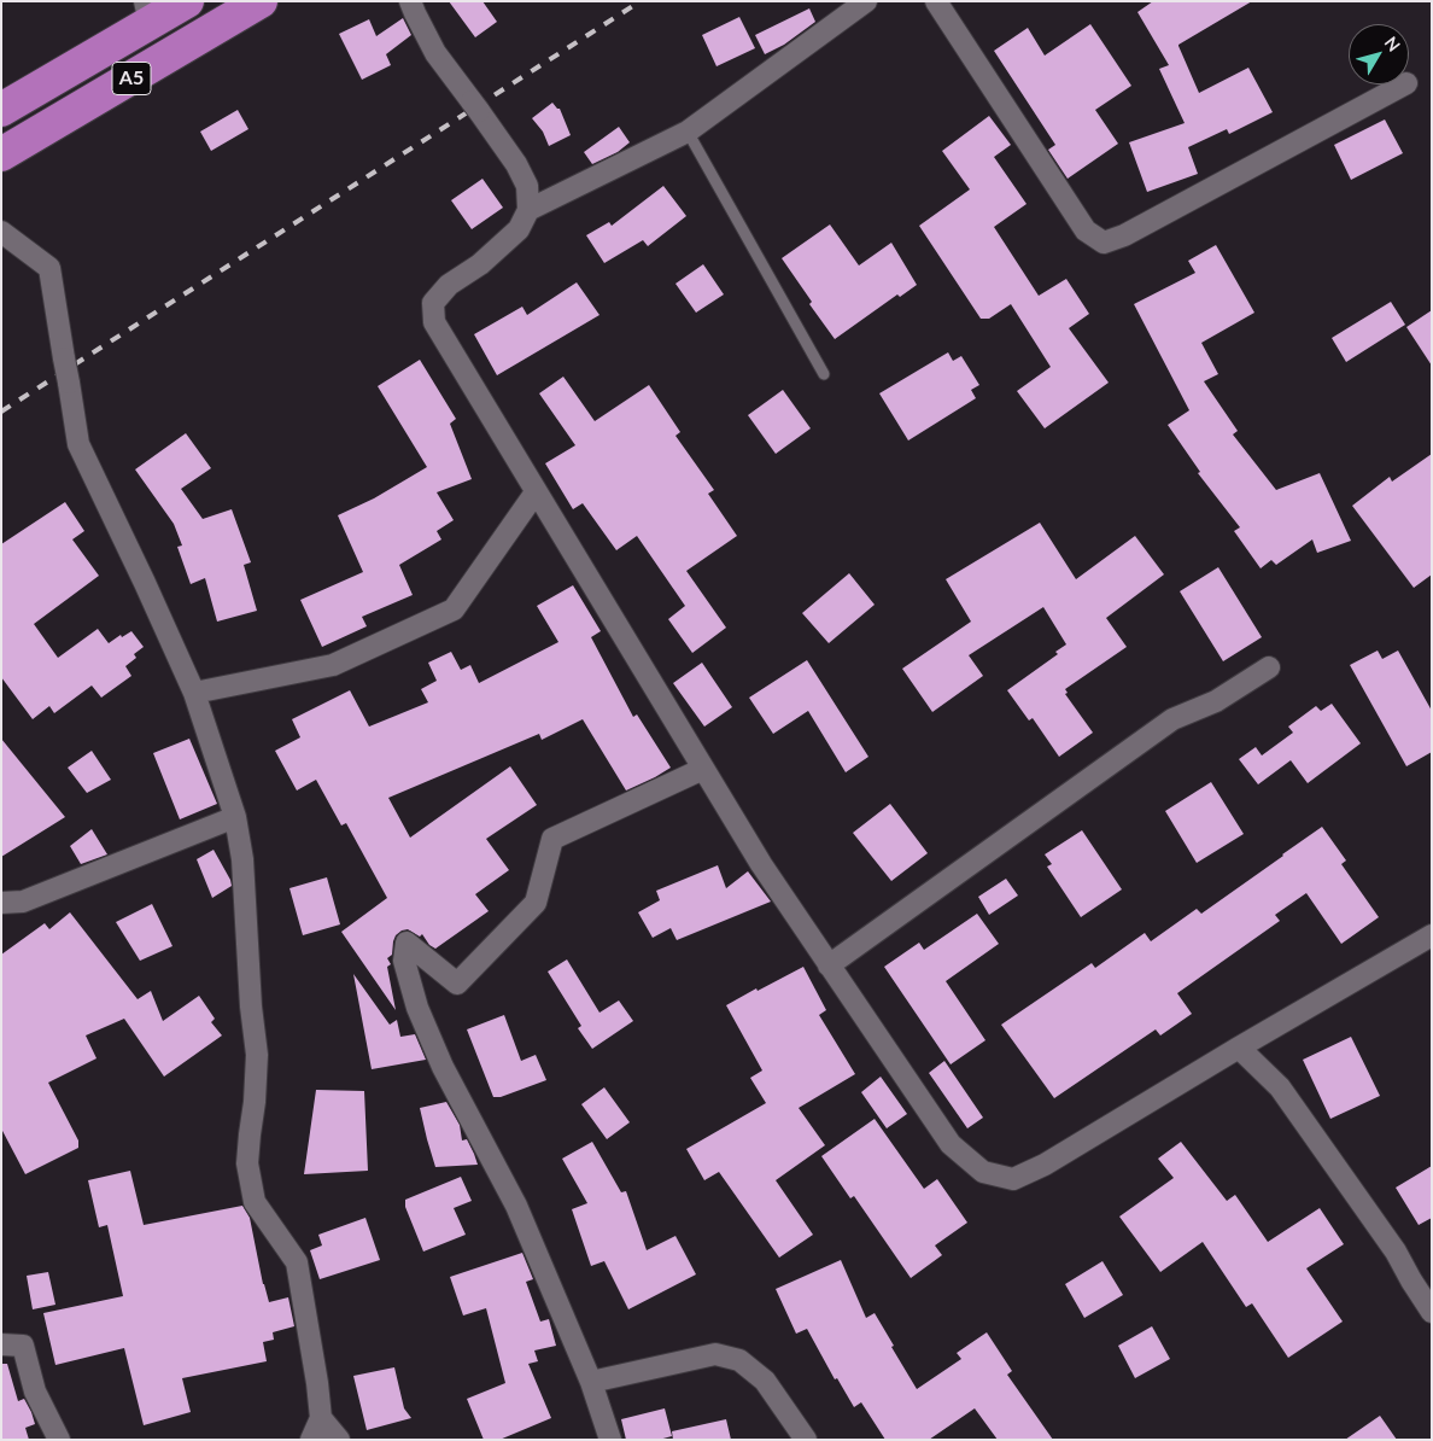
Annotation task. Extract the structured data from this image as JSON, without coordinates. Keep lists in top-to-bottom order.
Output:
{
  "streets": {
    "highway": ["A5"]
  },
  "north": "top right"
}
